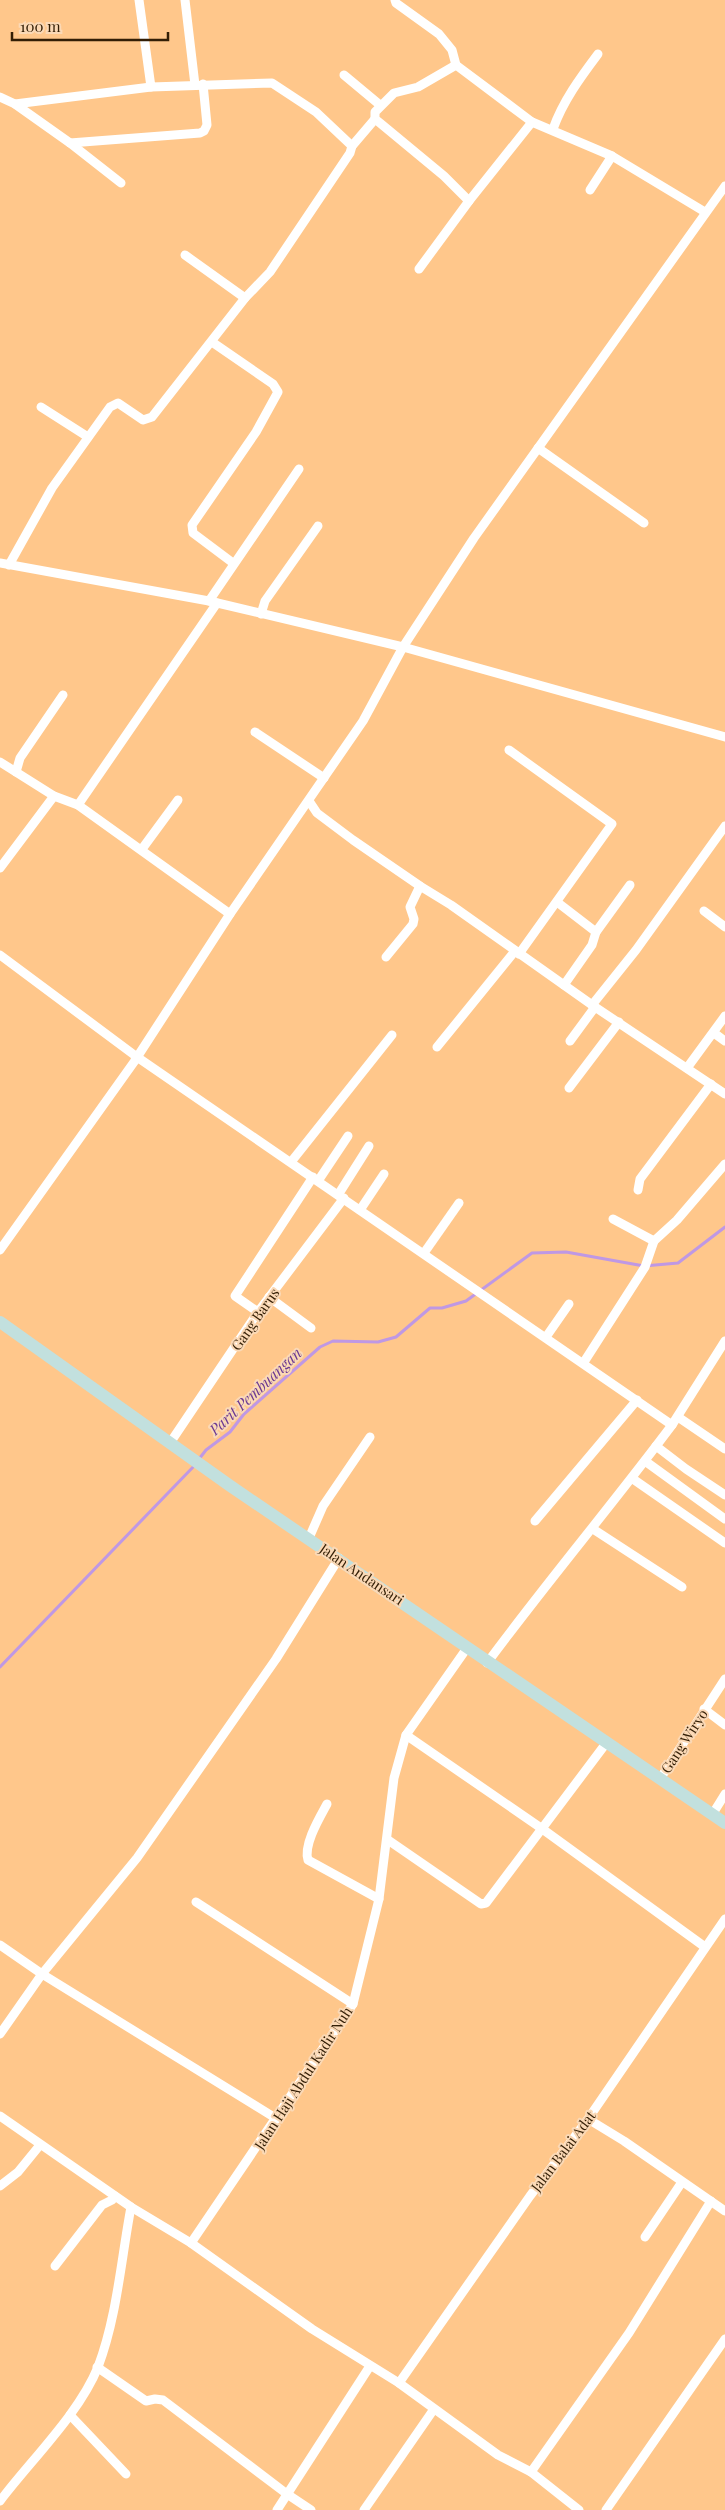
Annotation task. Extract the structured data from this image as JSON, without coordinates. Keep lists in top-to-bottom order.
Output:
{
  "streets": {
    "street": [
      "Gang Barus",
      "Jalan Andansari",
      "Gang Wiryo",
      "Jalan Haji Abdul Kadir Nuh",
      "Jalan Balai Adat"
    ]
  },
  "crossings": [
    ["Gang Barus", "Jalan Andansari"],
    ["Jalan Andansari", "Gang Wiryo"],
    ["Jalan Andansari", "Jalan Haji Abdul Kadir Nuh"]
  ],
  "water": ["Parit Pembuangan"],
  "scale_bar": "100 m"
}
